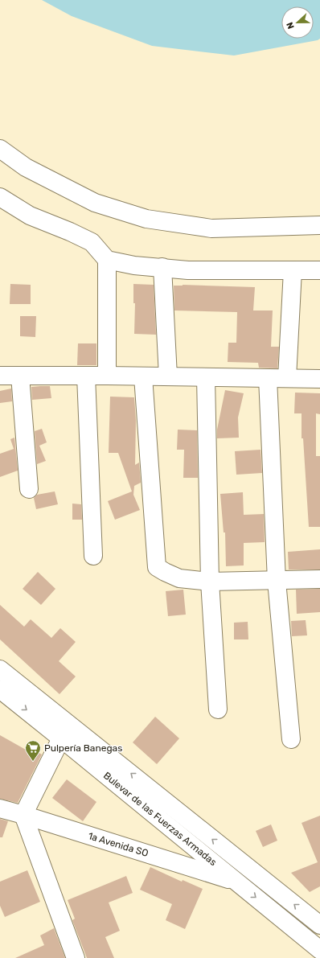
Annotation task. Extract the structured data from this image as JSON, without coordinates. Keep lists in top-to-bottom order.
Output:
{
  "streets": {
    "street": ["Bulevar de las Fuerzas Armadas", "1a Avenida SO"]
  },
  "crossings": [
    ["Bulevar de las Fuerzas Armadas", "1a Avenida SO"]
  ],
  "places": {
    "supermarket": ["Pulpería Banegas"]
  },
  "north": "left"
}
